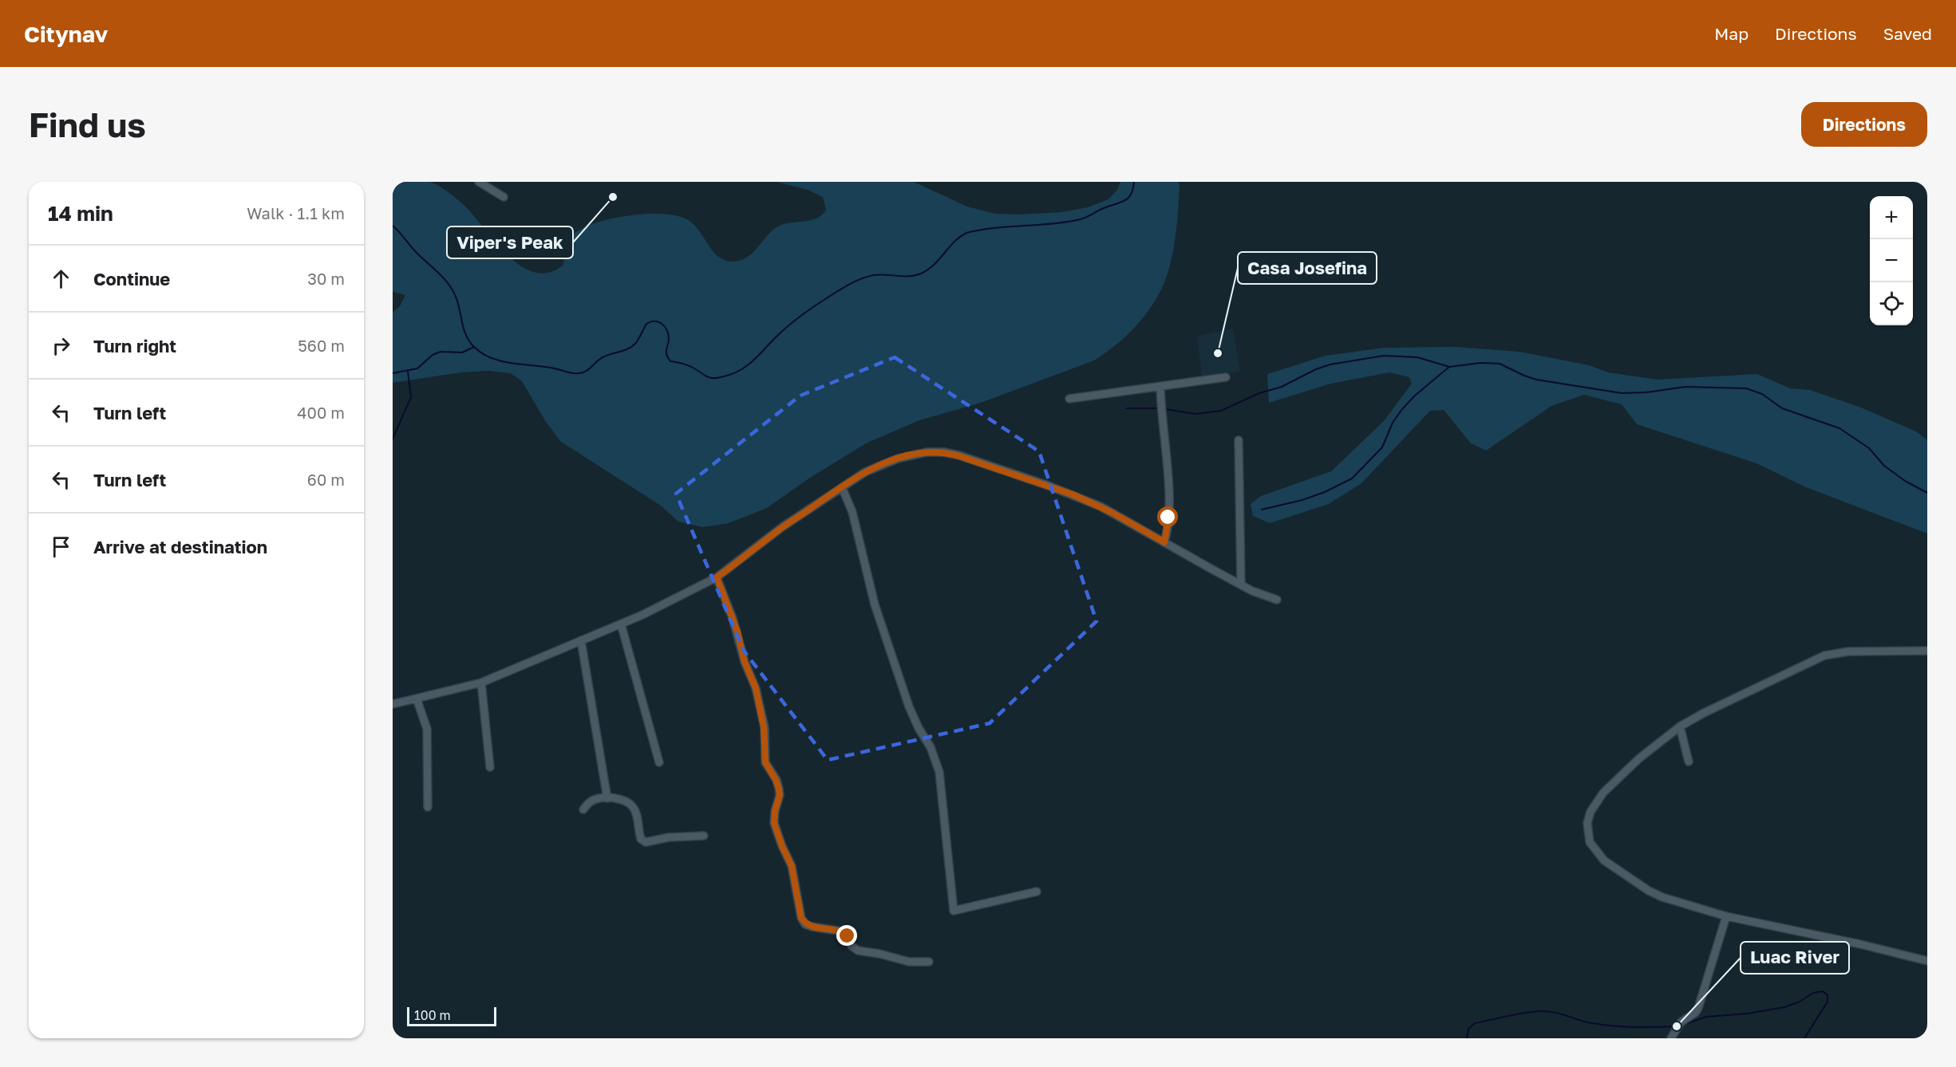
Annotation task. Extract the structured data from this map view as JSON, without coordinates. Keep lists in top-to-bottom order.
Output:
{
  "places": ["Viper's Peak", "Casa Josefina", "Luac River"],
  "scale_bar": "100 m",
  "page": {
    "header": "Citynav",
    "nav": ["Map", "Directions", "Saved"],
    "buttons": "Directions",
    "title": "Find us",
    "heading": ["14 min", "Walk · 1.1 km"],
    "map_buttons": ["+", "−"],
    "list": [
      ["Continue", "30 m"],
      ["Turn right", "560 m"],
      ["Turn left", "400 m"],
      ["Turn left", "60 m"],
      "Arrive at destination"
    ],
    "scale": "100 m"
  }
}
